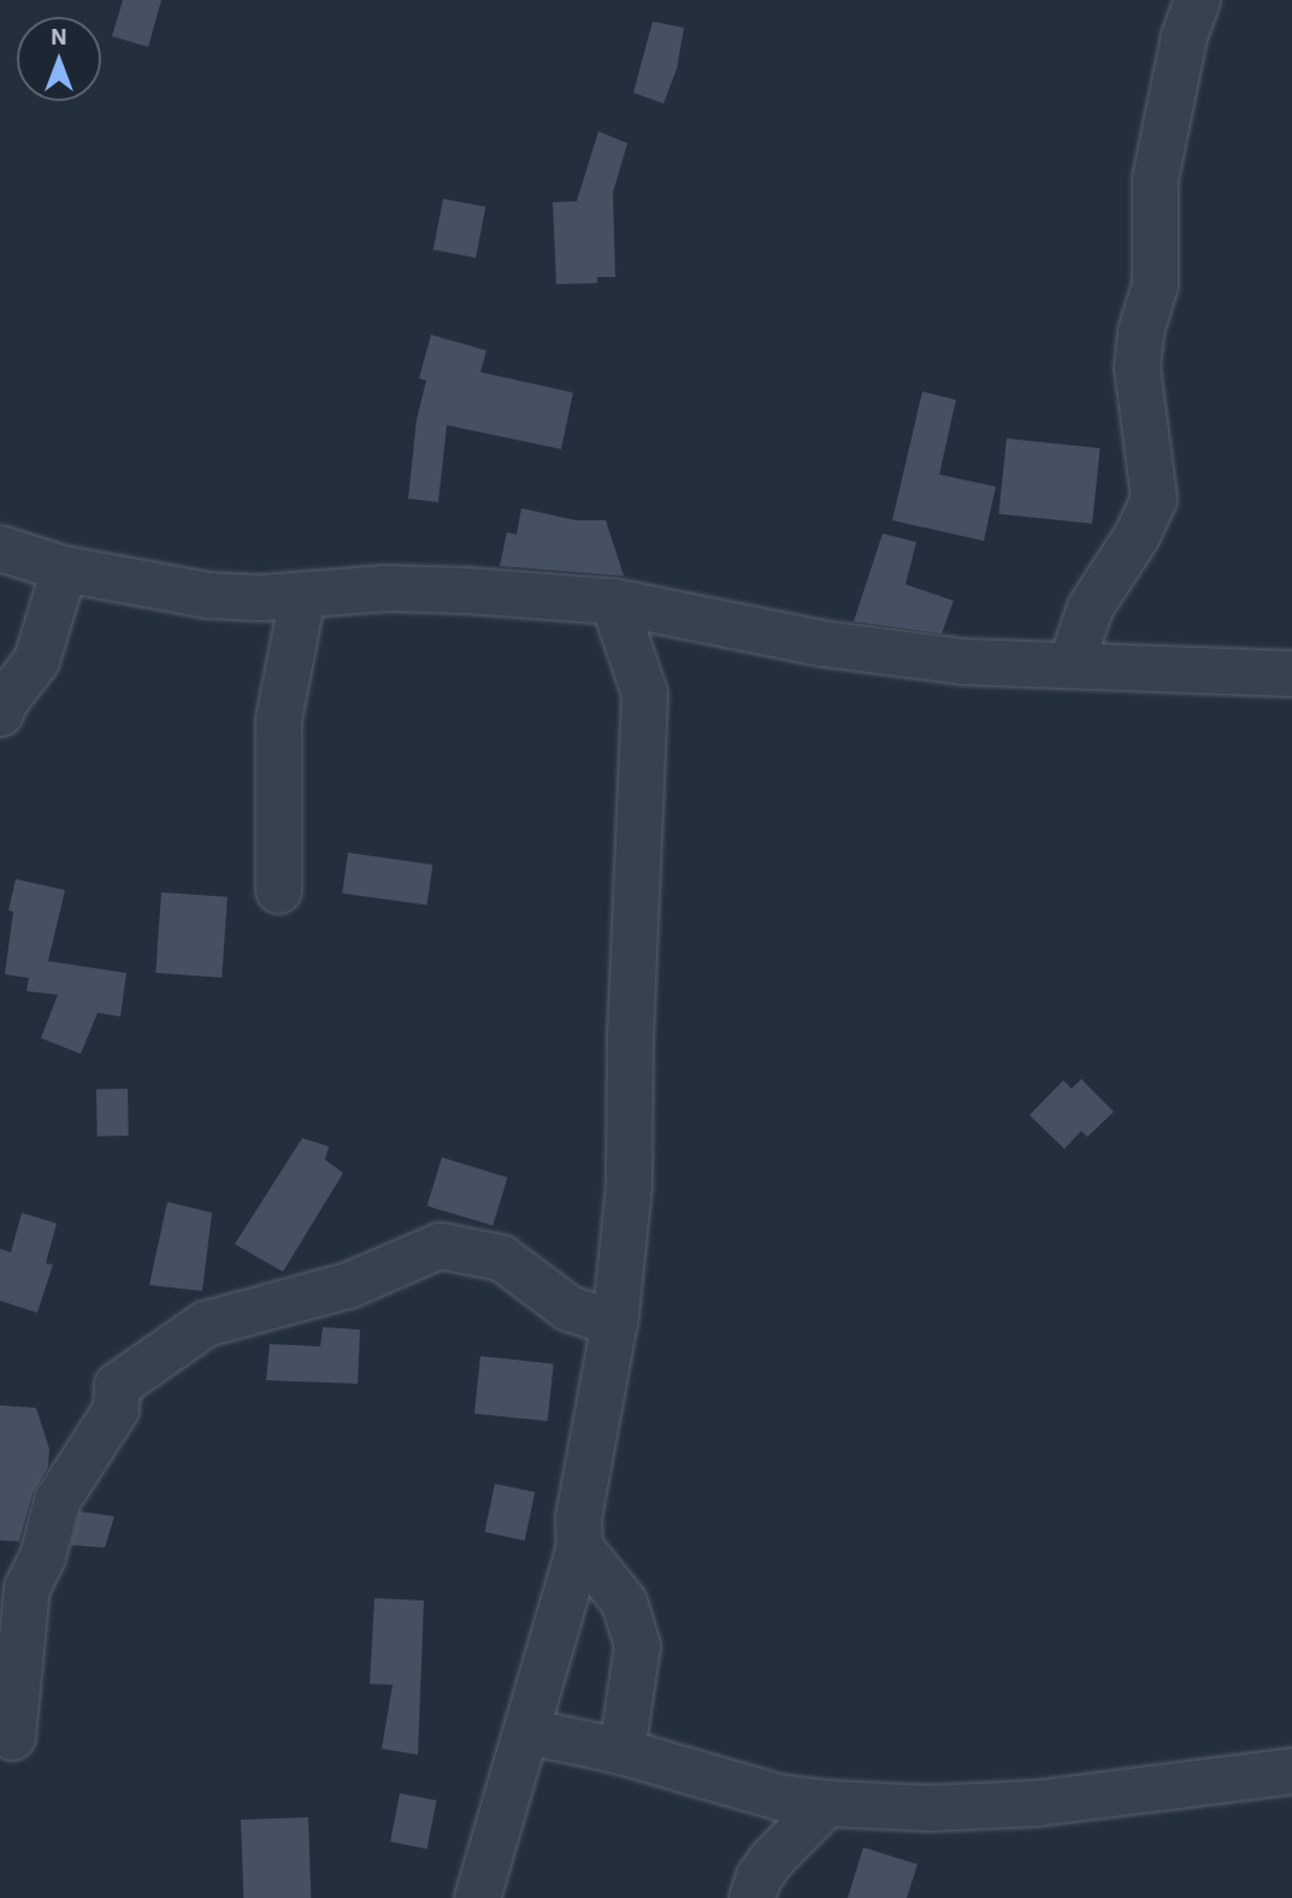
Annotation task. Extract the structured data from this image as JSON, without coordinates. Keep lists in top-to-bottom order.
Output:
{
  "north": "top"
}
